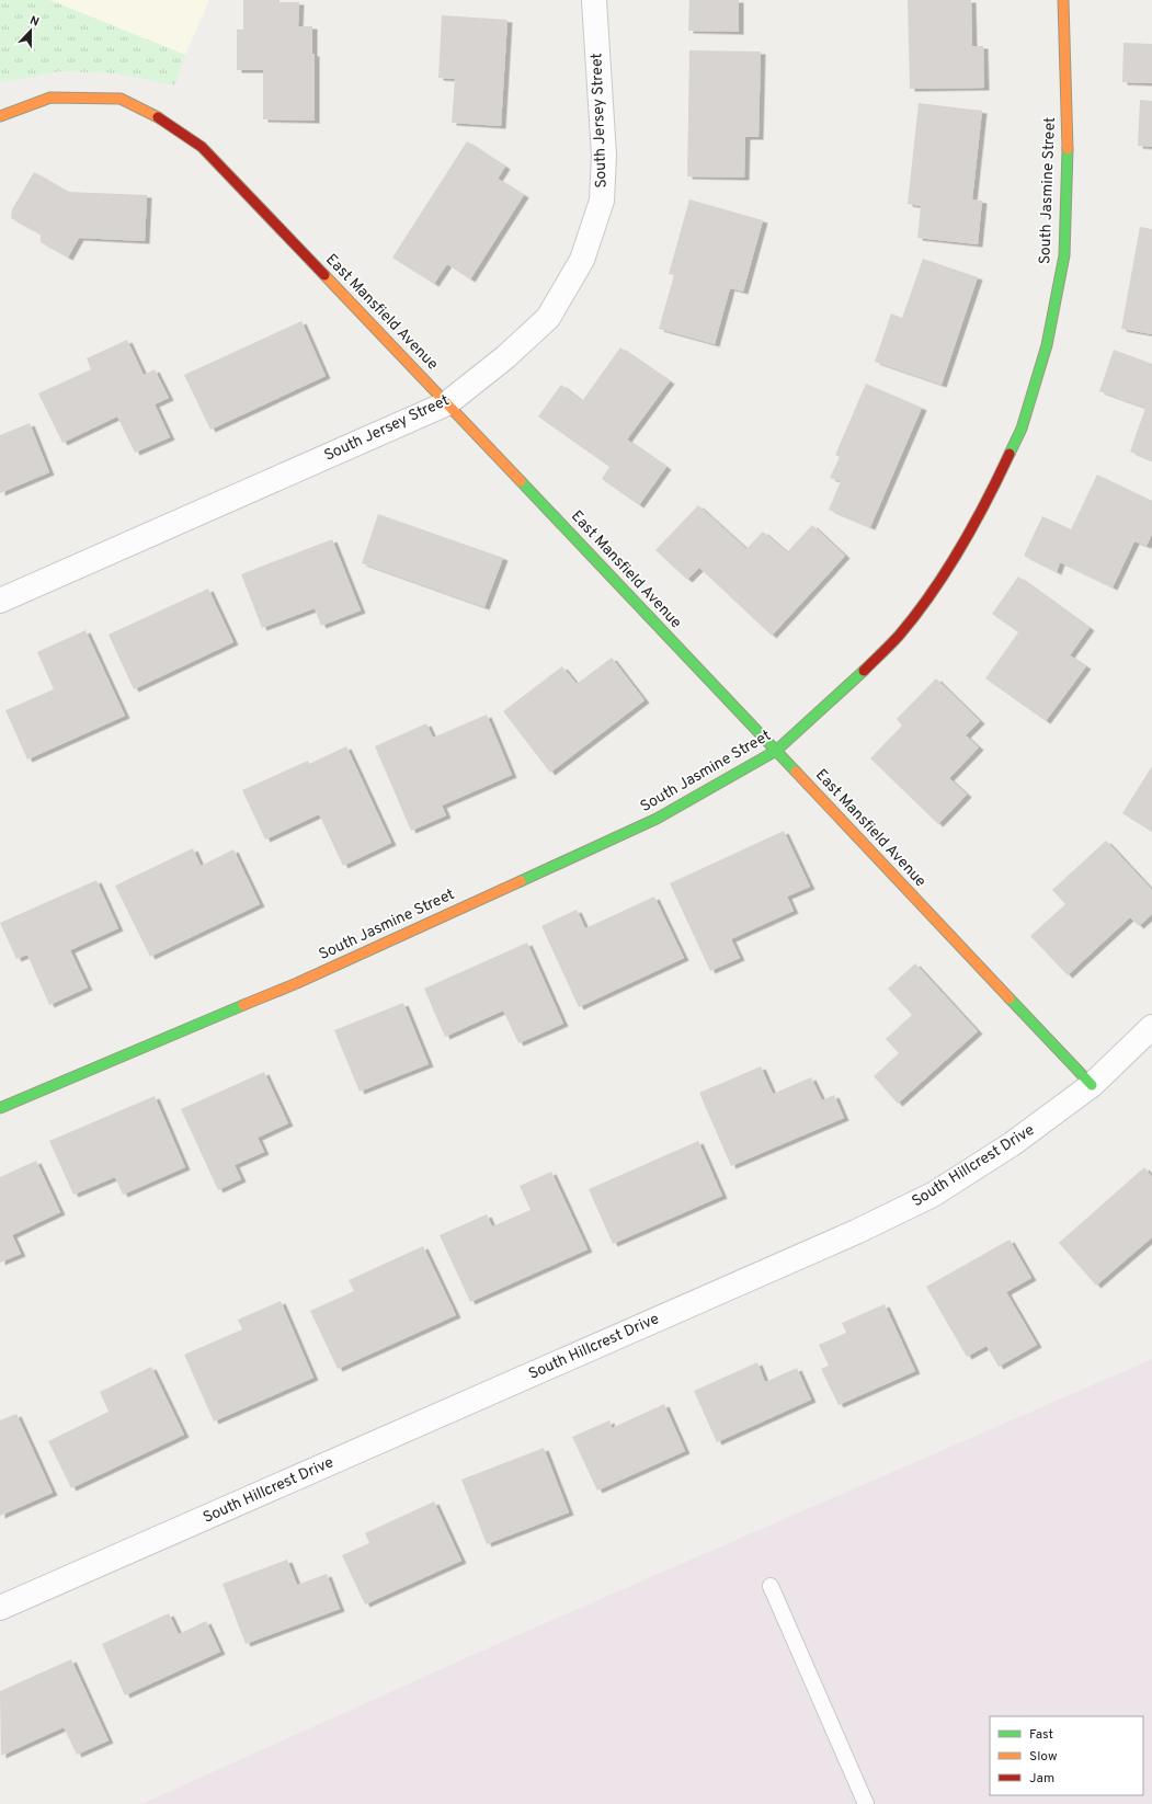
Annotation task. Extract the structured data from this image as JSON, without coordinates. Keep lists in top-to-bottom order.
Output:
{
  "streets": {
    "street": [
      "South Jersey Street",
      "South Jasmine Street",
      "East Mansfield Avenue",
      "South Hillcrest Drive"
    ]
  },
  "crossings": [
    ["South Jersey Street", "East Mansfield Avenue"],
    ["South Jasmine Street", "East Mansfield Avenue"],
    ["East Mansfield Avenue", "South Hillcrest Drive"]
  ],
  "legend": ["Fast", "Slow", "Jam"],
  "north": "top"
}
